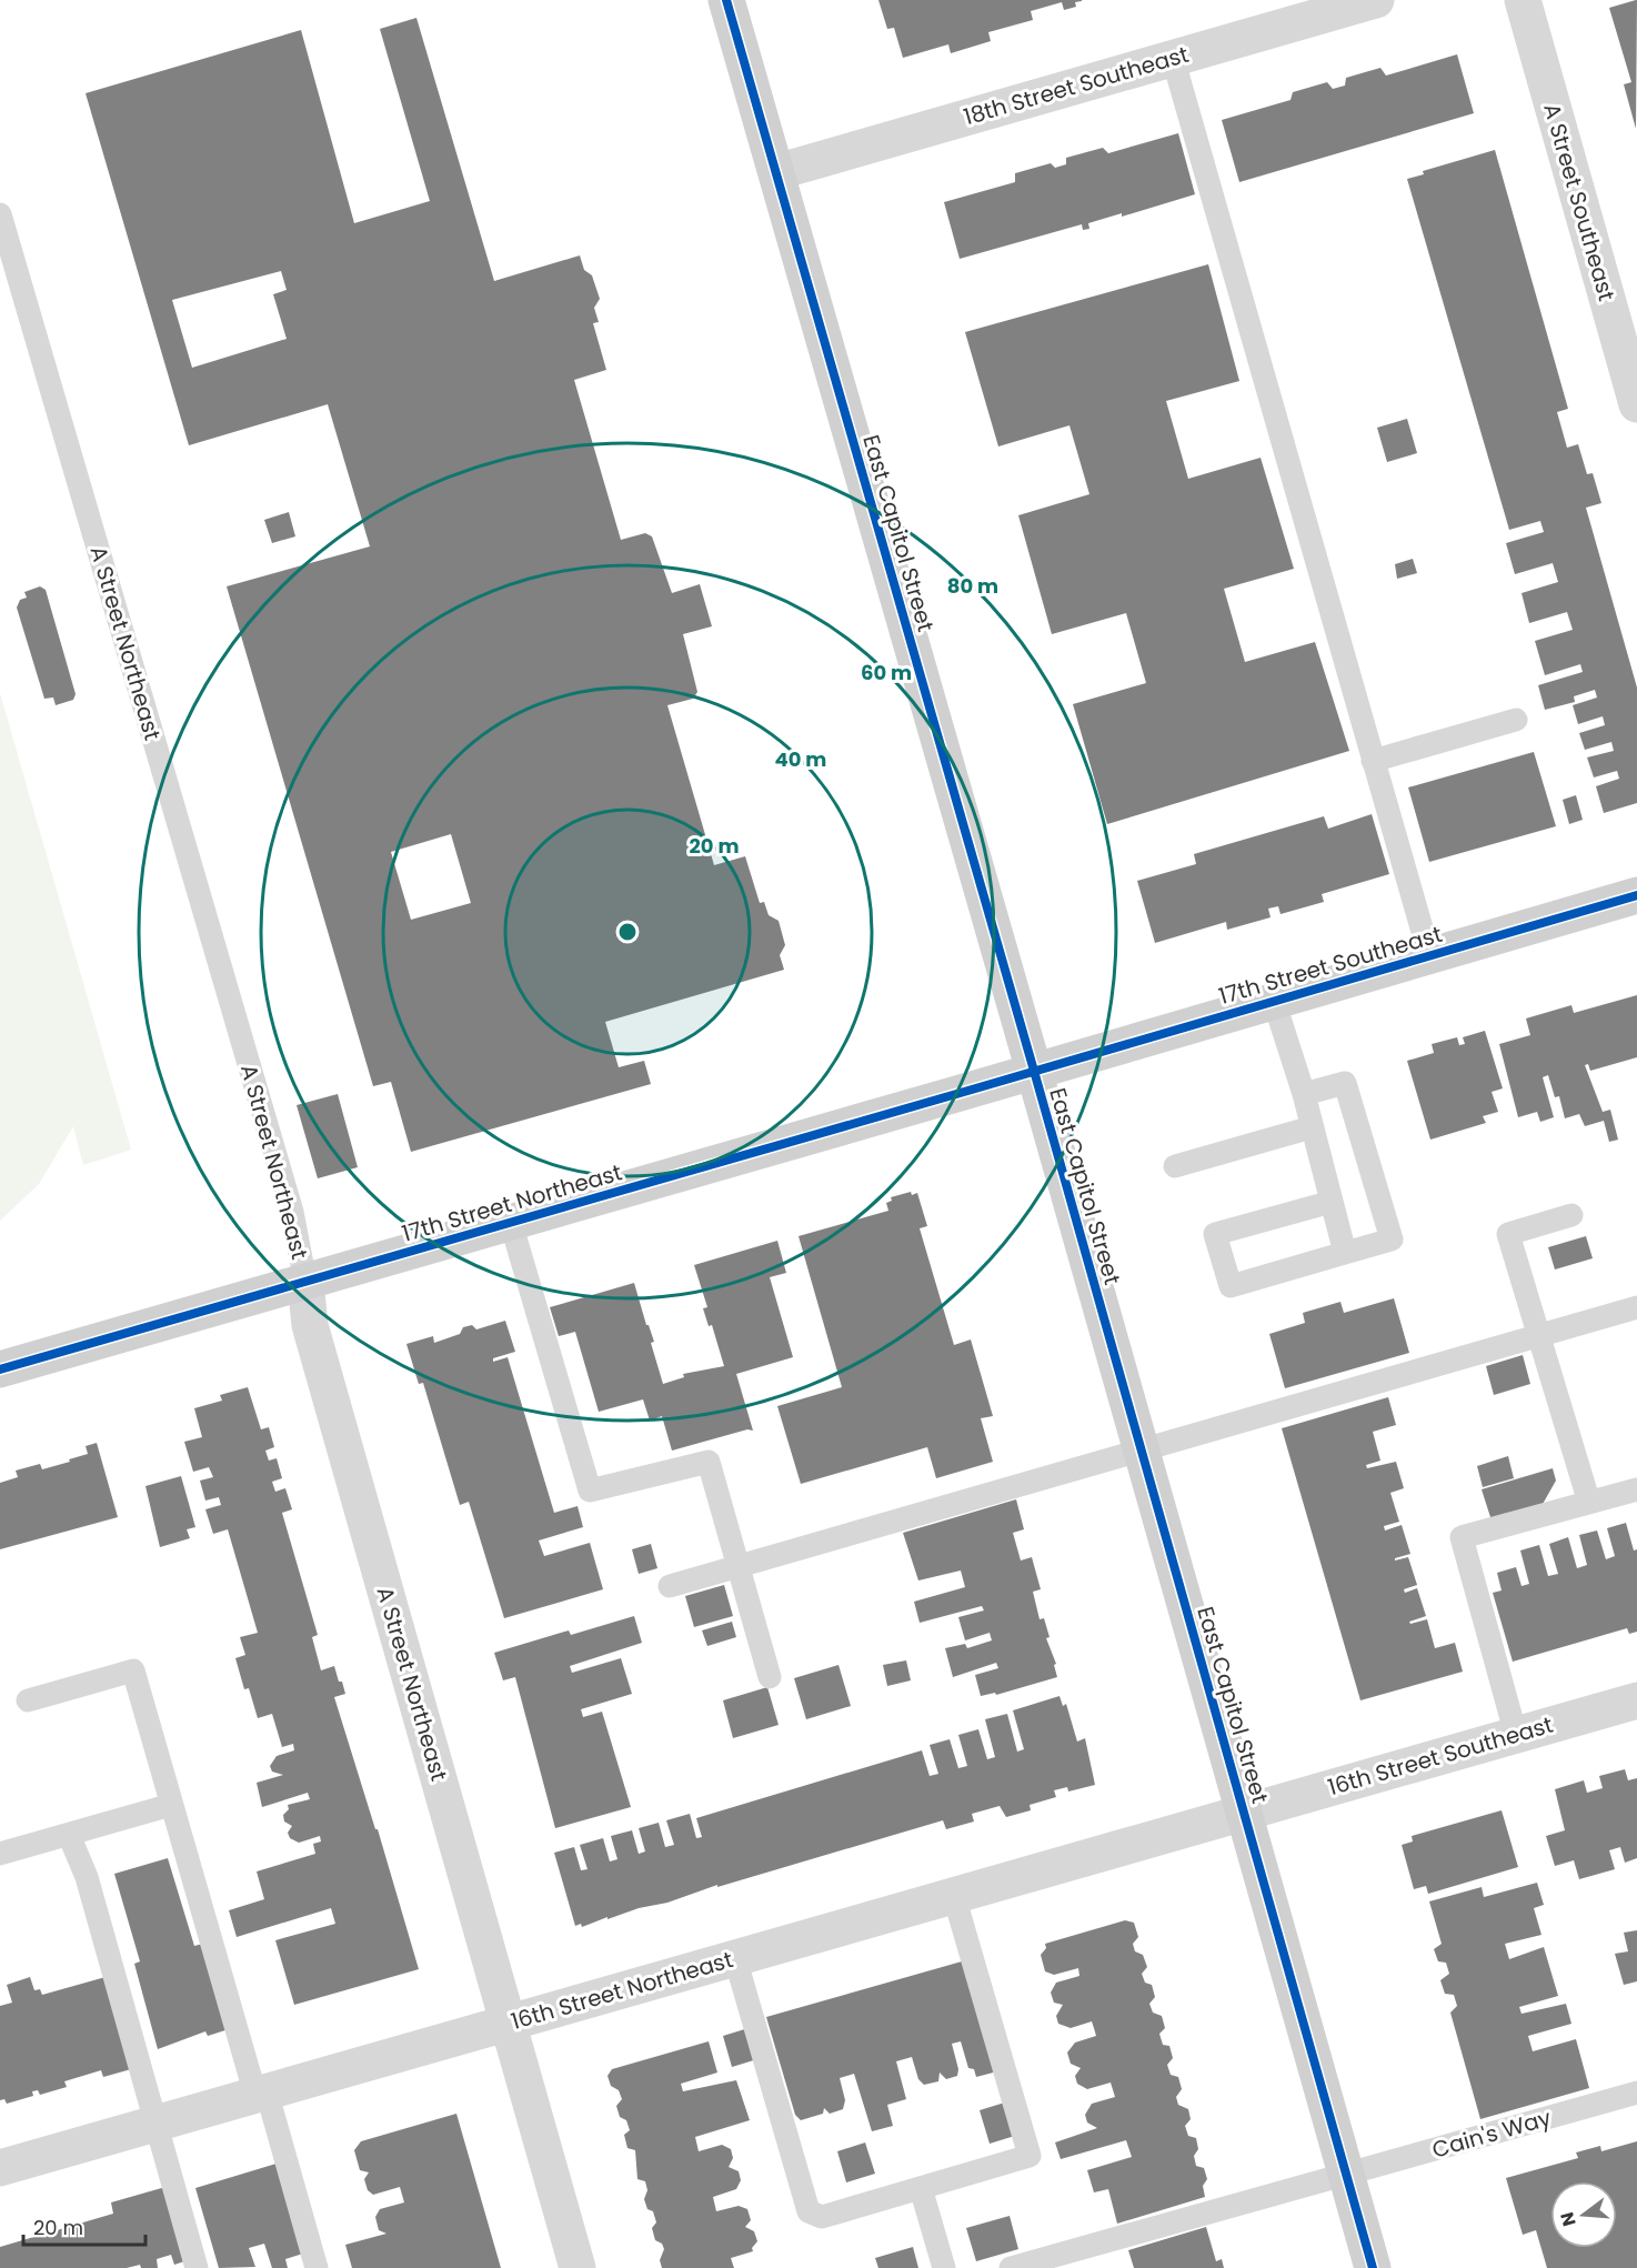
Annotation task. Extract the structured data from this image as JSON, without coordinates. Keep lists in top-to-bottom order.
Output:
{
  "streets": {
    "main road": ["East Capitol Street", "17th Street Southeast", "17th Street Northeast"],
    "street": [
      "18th Street Southeast",
      "A Street Southeast",
      "A Street Northeast",
      "16th Street Southeast",
      "16th Street Northeast"
    ],
    "lane": ["Cain's Way"]
  },
  "crossings": [
    ["18th Street Southeast", "East Capitol Street"],
    ["East Capitol Street", "17th Street Southeast"],
    ["East Capitol Street", "17th Street Northeast"],
    ["East Capitol Street", "16th Street Southeast"],
    ["East Capitol Street", "16th Street Northeast"],
    ["East Capitol Street", "Cain's Way"],
    ["A Street Northeast", "17th Street Northeast"],
    ["A Street Northeast", "16th Street Northeast"],
    ["17th Street Southeast", "17th Street Northeast"],
    ["16th Street Southeast", "16th Street Northeast"]
  ],
  "scale_bar": "20 m",
  "north": "left",
  "rings": [
    "80 m",
    "60 m",
    "40 m",
    "20 m"
  ]
}
